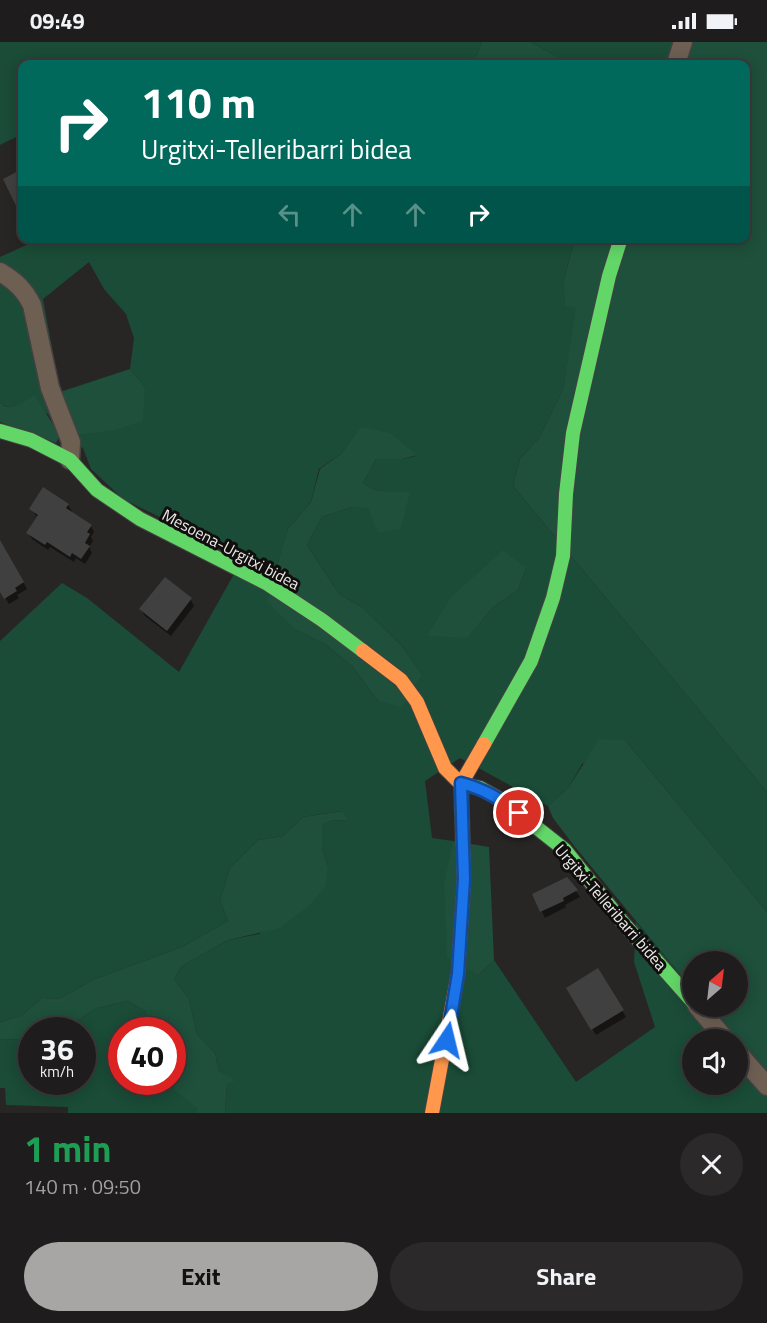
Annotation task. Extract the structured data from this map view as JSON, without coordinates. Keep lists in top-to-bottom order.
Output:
{
  "streets": {
    "street": ["Mesoena-Urgitxi bidea", "Urgitxi-Telleribarri bidea"]
  },
  "crossings": [
    ["Mesoena-Urgitxi bidea", "Urgitxi-Telleribarri bidea"]
  ],
  "north": "top right",
  "page": {
    "status": "09:49",
    "turn": ["110 m", "Urgitxi-Telleribarri bidea"],
    "speed": "36 km/h",
    "limit": "40",
    "heading": ["1 min", "140 m · 09:50"],
    "buttons": ["Exit", "Share"]
  }
}
